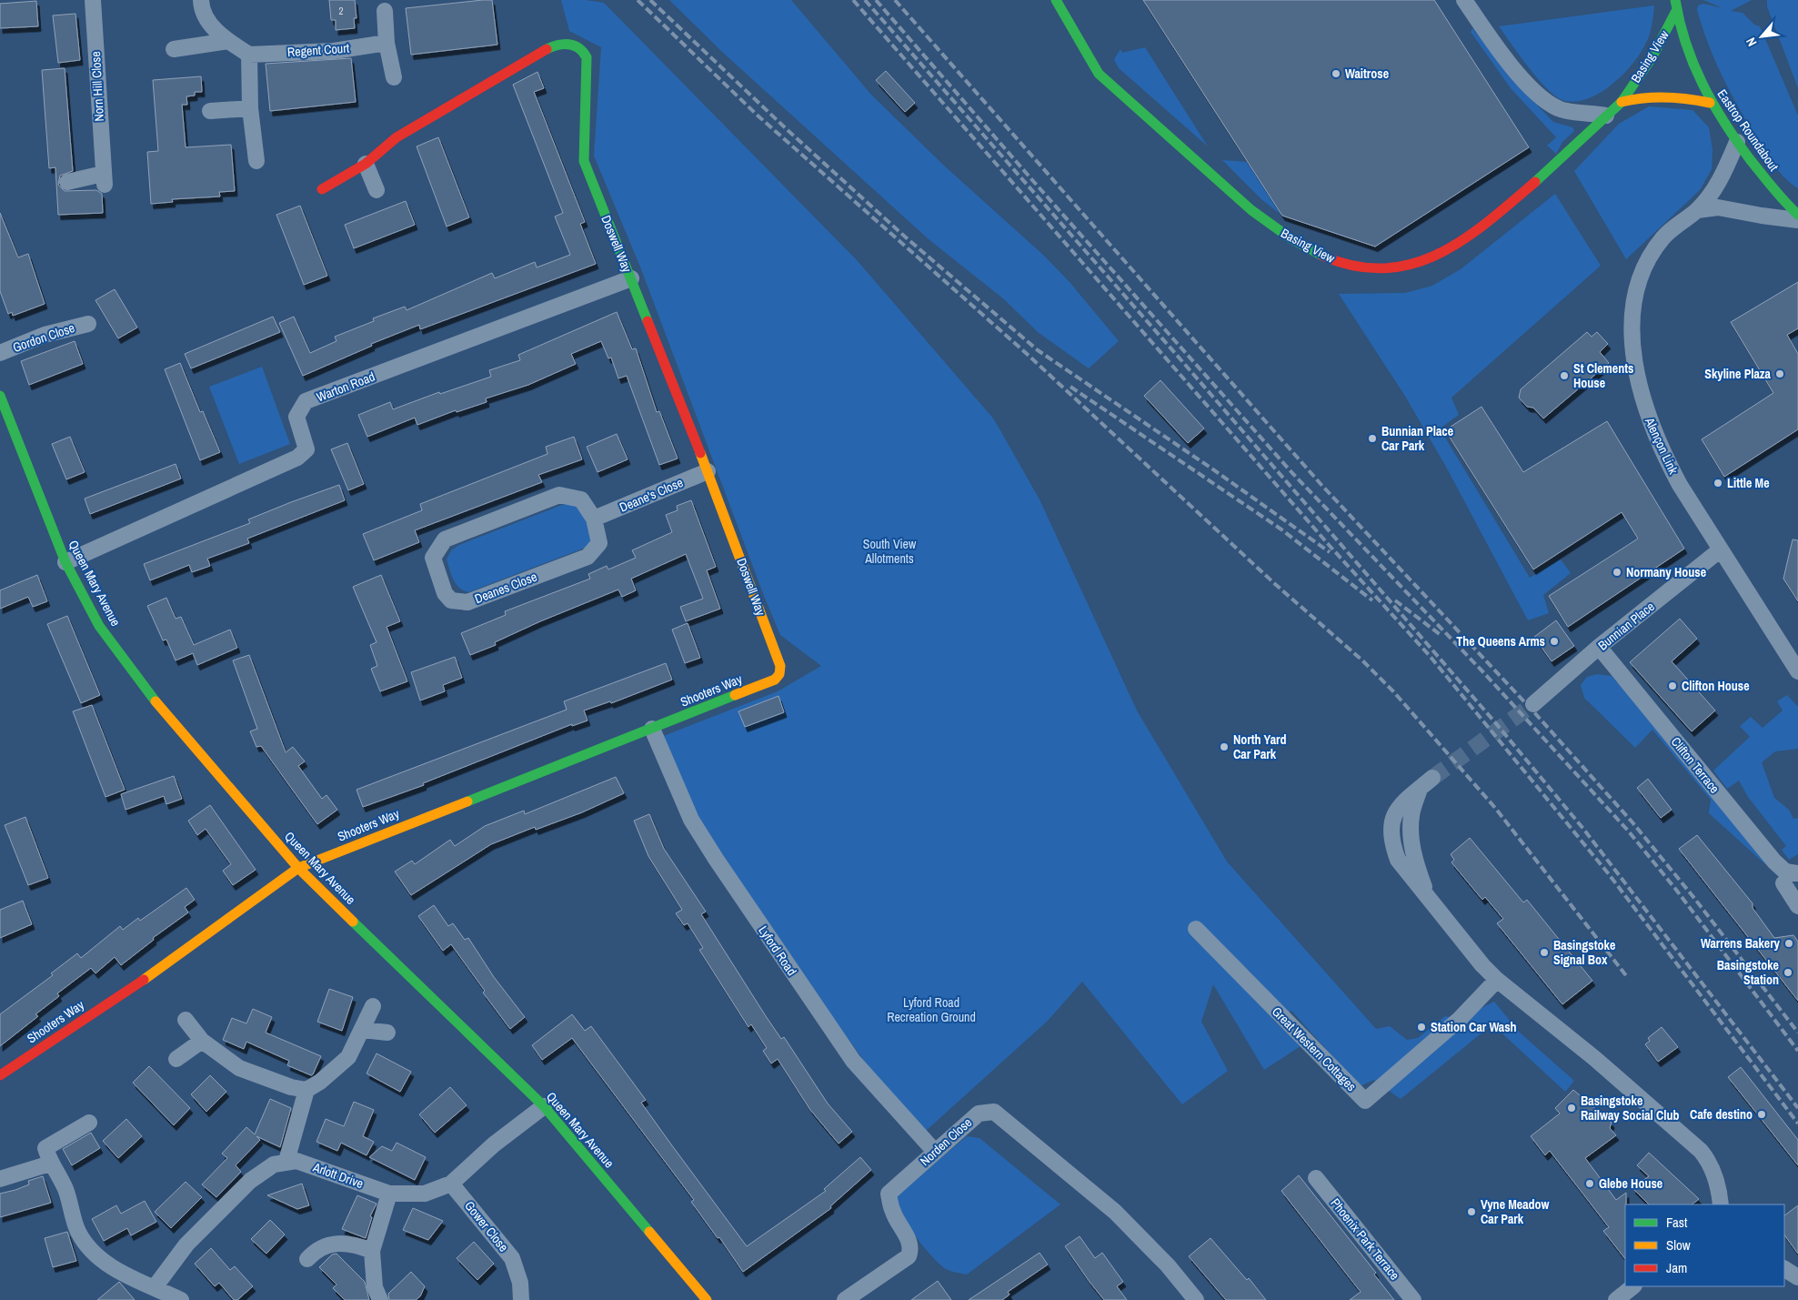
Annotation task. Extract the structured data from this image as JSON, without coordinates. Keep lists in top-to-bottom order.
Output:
{
  "streets": {
    "street": [
      "Regent Court",
      "Basing View",
      "Norn Hill Close",
      "Eastrop Roundabout",
      "Doswell Way",
      "Gordon Close",
      "Warton Road",
      "Alençon Link",
      "Deane's Close",
      "Queen Mary Avenue",
      "Deanes Close",
      "Bunnian Place",
      "Shooters Way",
      "Clifton Terrace",
      "Lyford Road",
      "Great Western Cottages",
      "Norden Close",
      "Arlott Drive",
      "Gower Close",
      "Phoenix Park Terrace"
    ]
  },
  "crossings": [
    ["Basing View", "Eastrop Roundabout"],
    ["Eastrop Roundabout", "Alençon Link"],
    ["Doswell Way", "Warton Road"],
    ["Doswell Way", "Deane's Close"],
    ["Doswell Way", "Shooters Way"],
    ["Warton Road", "Queen Mary Avenue"],
    ["Alençon Link", "Bunnian Place"],
    ["Deane's Close", "Deanes Close"],
    ["Queen Mary Avenue", "Shooters Way"],
    ["Queen Mary Avenue", "Arlott Drive"],
    ["Bunnian Place", "Clifton Terrace"],
    ["Shooters Way", "Lyford Road"],
    ["Lyford Road", "Norden Close"],
    ["Arlott Drive", "Gower Close"]
  ],
  "parks": ["South View Allotments", "Lyford Road Recreation Ground"],
  "places": [
    "Waitrose",
    "Skyline Plaza",
    "St Clements House",
    "Bunnian Place Car Park",
    "Little Me",
    "Normany House",
    "The Queens Arms",
    "Clifton House",
    "North Yard Car Park",
    "Warrens Bakery",
    "Basingstoke Signal Box",
    "Basingstoke Station",
    "Station Car Wash",
    "Basingstoke Railway Social Club",
    "Cafe destino",
    "Glebe House",
    "Vyne Meadow Car Park"
  ],
  "house_numbers": ["2"],
  "legend": ["Fast", "Slow", "Jam"],
  "north": "bottom left"
}
